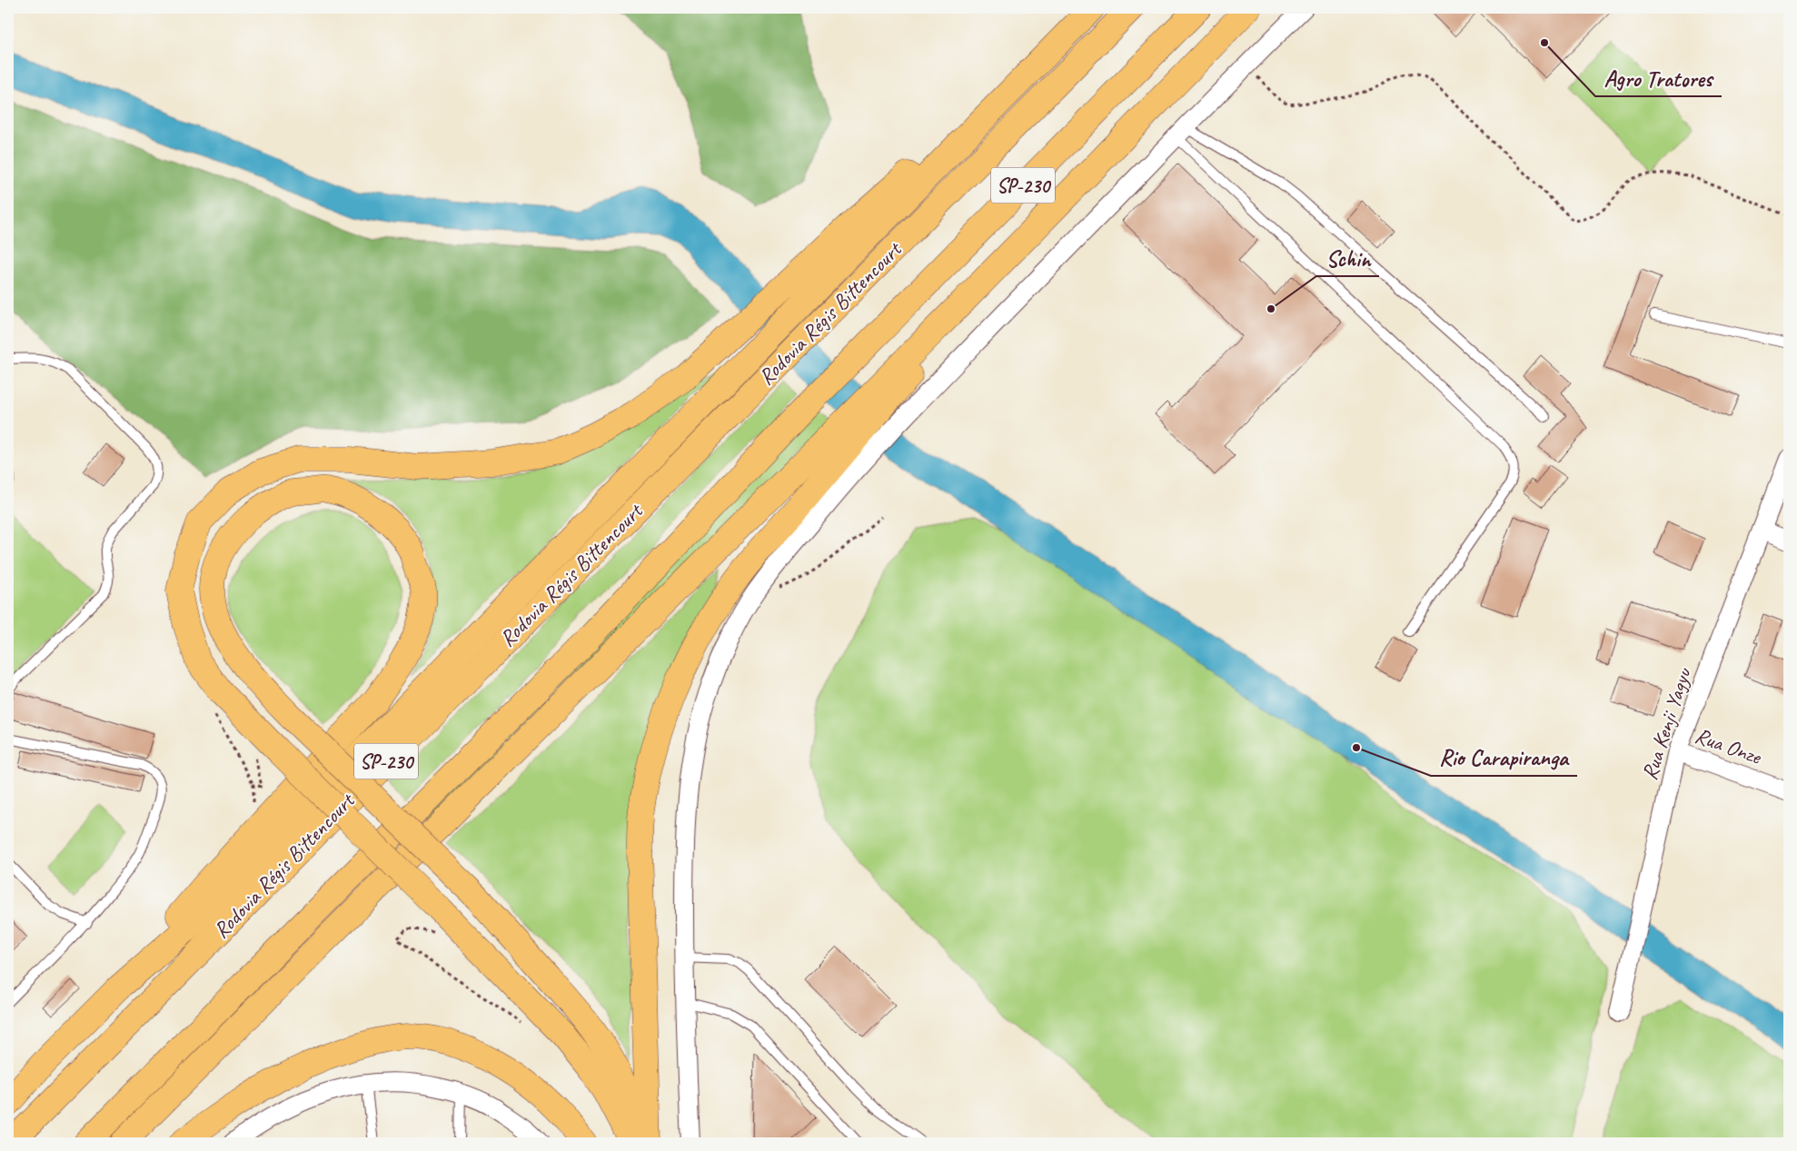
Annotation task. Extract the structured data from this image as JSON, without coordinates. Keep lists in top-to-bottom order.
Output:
{
  "streets": {
    "main road": ["SP-230", "Rodovia Régis Bittencourt"],
    "street": ["Rua Kenji Yagyu", "Rua Onze"]
  },
  "crossings": [
    ["Rua Kenji Yagyu", "Rua Onze"]
  ],
  "places": ["Agro Tratores", "Schin", "Rio Carapiranga"]
}
